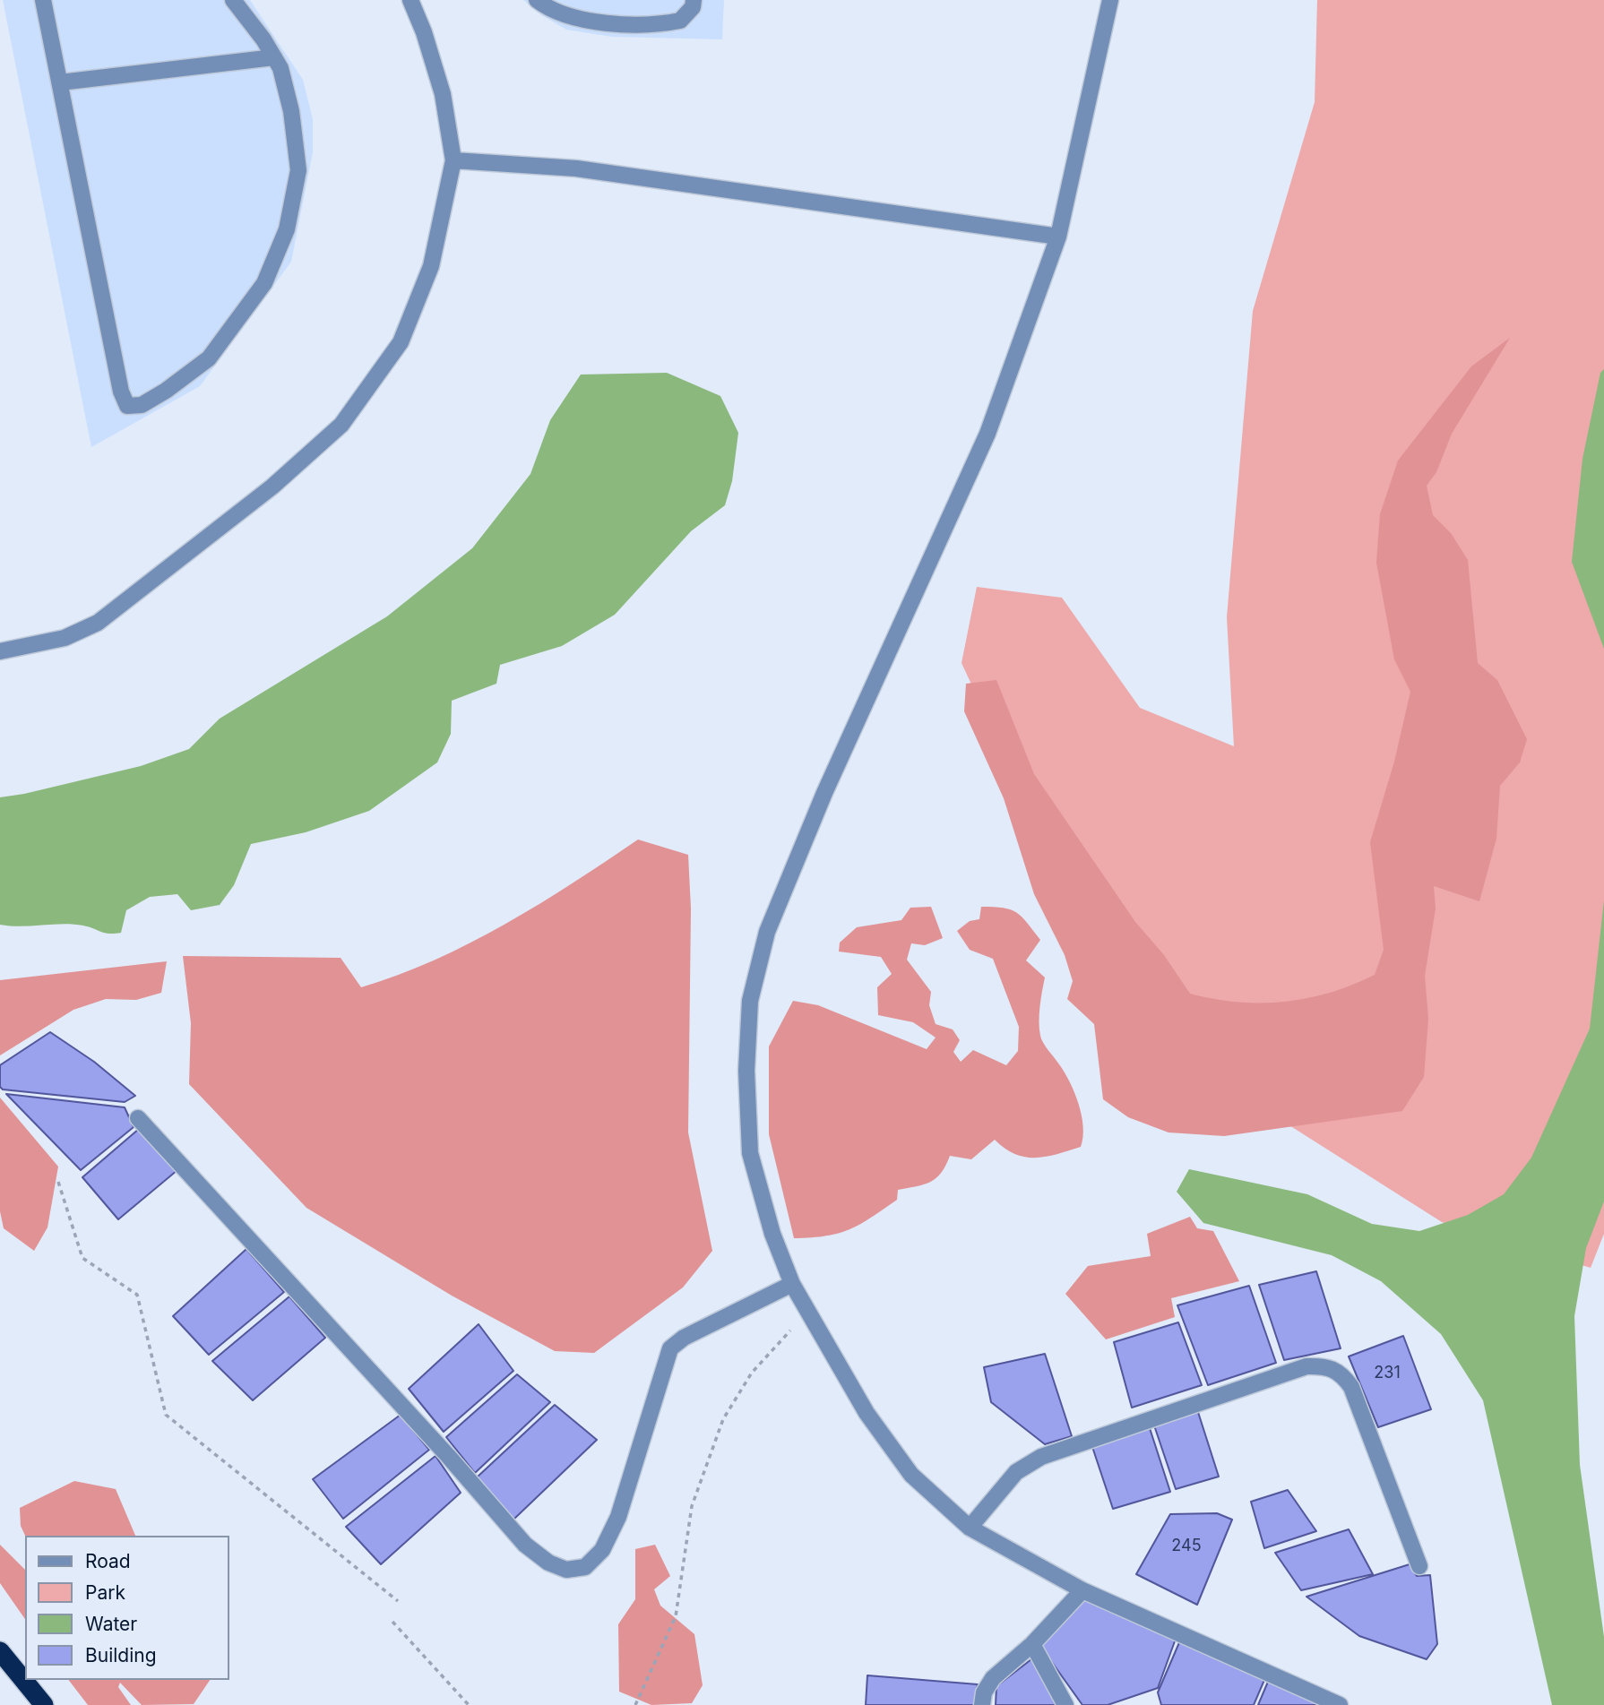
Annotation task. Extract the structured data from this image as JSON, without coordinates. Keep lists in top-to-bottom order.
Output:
{
  "house_numbers": ["231", "245"],
  "legend": [
    "Road",
    "Park",
    "Water",
    "Building"
  ]
}
